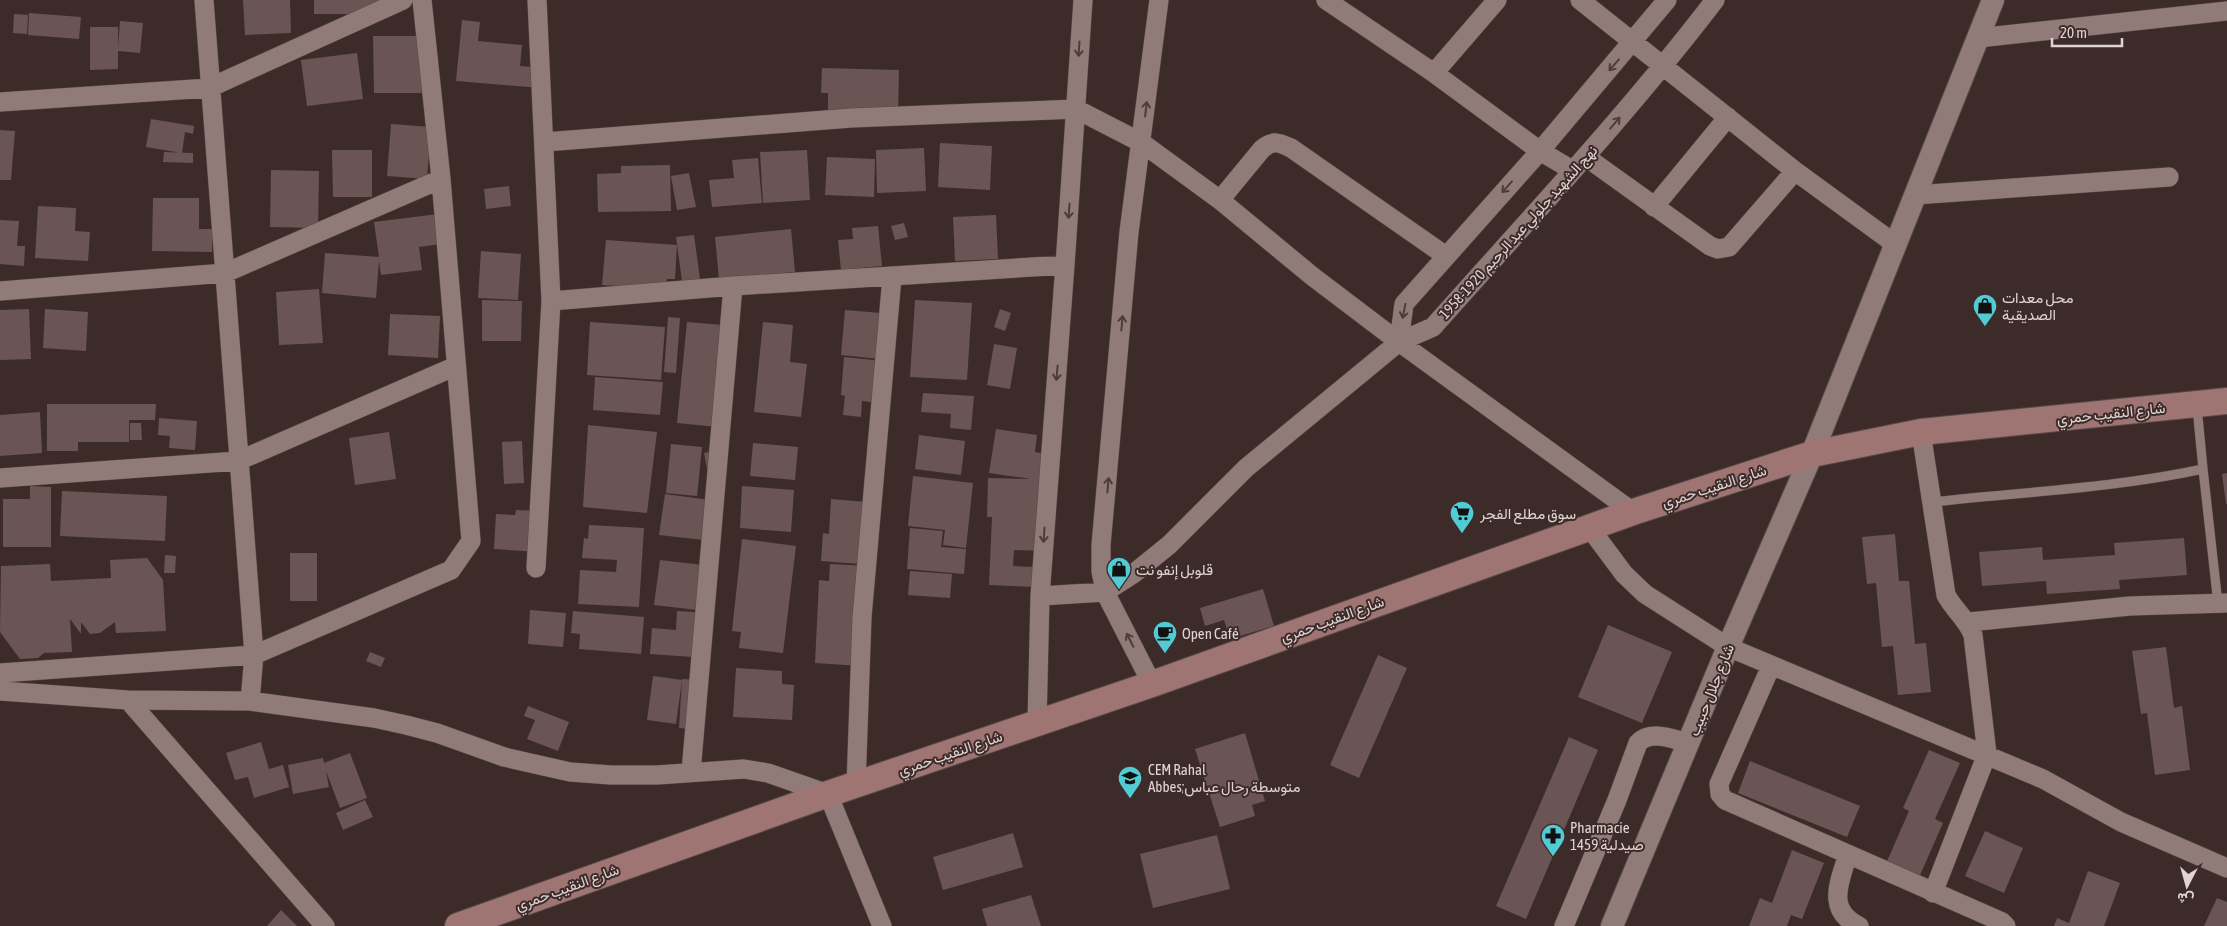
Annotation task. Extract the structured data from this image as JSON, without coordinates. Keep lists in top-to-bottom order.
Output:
{
  "streets": {
    "main road": ["شارع النقيب حمري"],
    "street": ["نهج الشهيد جلولي عبد الرحيم 1920-1958", "شارع جلال حبيب"]
  },
  "crossings": [
    ["شارع النقيب حمري", "شارع جلال حبيب"]
  ],
  "places": {
    "shop": ["محل معدات الصديقية", "قلوبل إنفو نت"],
    "supermarket": ["سوق مطلع الفجر"],
    "cafe": ["Open Café"],
    "school or university": ["CEM Rahal Abbes;متوسطة رحال عباس"],
    "pharmacy": ["Pharmacie 1459 صيدلية"]
  },
  "scale_bar": "20 m",
  "north": "bottom"
}
